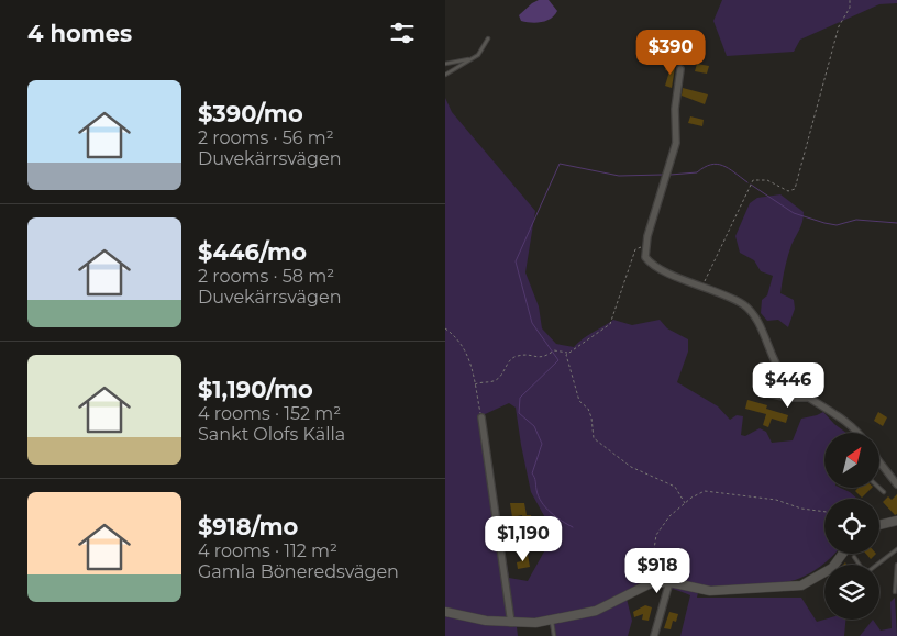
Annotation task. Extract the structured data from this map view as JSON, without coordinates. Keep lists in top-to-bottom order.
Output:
{
  "north": "top right",
  "page": {
    "heading": "4 homes",
    "price": [
      "$390",
      "$446",
      "$1,190",
      "$918"
    ],
    "list": [
      {
        "name": "$390/mo",
        "note": "2 rooms · 56 m² · Duvekärrsvägen"
      },
      {
        "name": "$446/mo",
        "note": "2 rooms · 58 m² · Duvekärrsvägen"
      },
      {
        "name": "$1,190/mo",
        "note": "4 rooms · 152 m² · Sankt Olofs Källa"
      },
      {
        "name": "$918/mo",
        "note": "4 rooms · 112 m² · Gamla Böneredsvägen"
      }
    ]
  }
}
